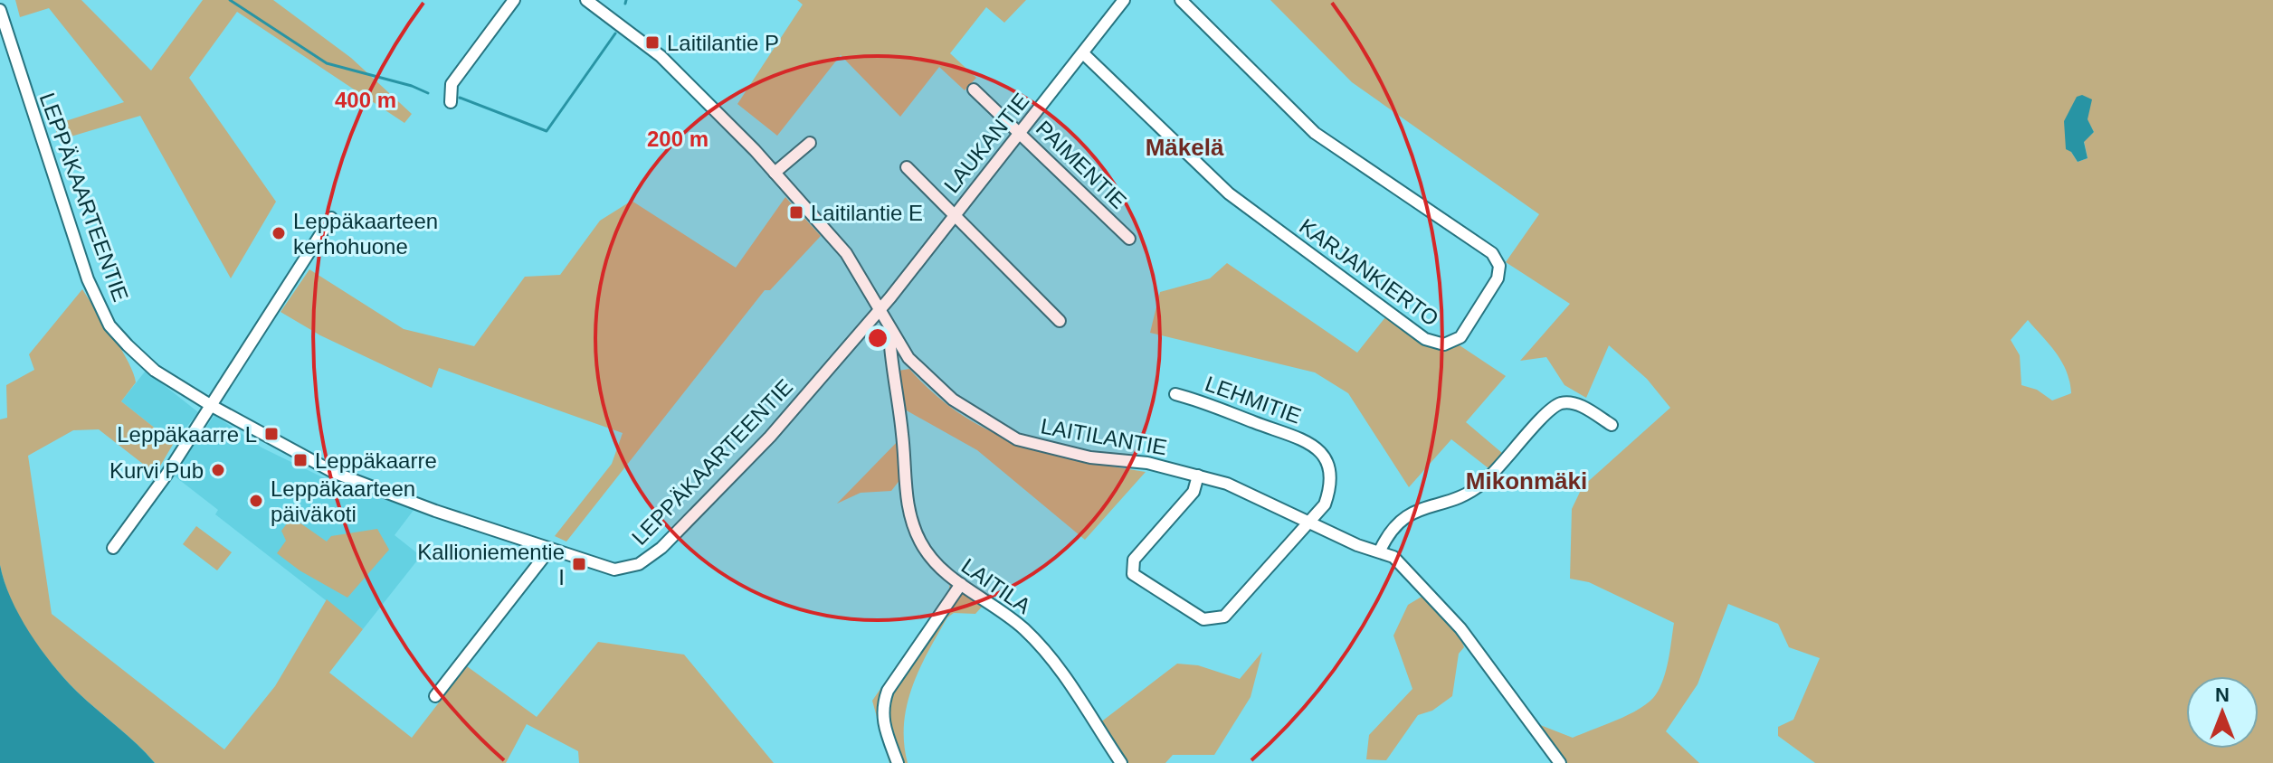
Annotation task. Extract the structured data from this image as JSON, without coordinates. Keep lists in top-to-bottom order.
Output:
{
  "streets": {
    "street": [
      "LAUKANTIE",
      "PAIMENTIE",
      "LEPPÄKAARTEENTIE",
      "KARJANKIERTO",
      "LEHMITIE",
      "LAITILANTIE",
      "LAITILA"
    ]
  },
  "crossings": [
    ["LAUKANTIE", "PAIMENTIE"],
    ["LAUKANTIE", "LEPPÄKAARTEENTIE"],
    ["LAUKANTIE", "KARJANKIERTO"],
    ["LAUKANTIE", "LAITILANTIE"],
    ["LEPPÄKAARTEENTIE", "LAITILANTIE"],
    ["LEHMITIE", "LAITILANTIE"],
    ["LAITILANTIE", "LAITILA"]
  ],
  "districts": ["Mäkelä", "Mikonmäki"],
  "places": {
    "transit": [
      "Laitilantie P",
      "Laitilantie E",
      "Leppäkaarre L",
      "Leppäkaarre",
      "Kallioniementie I"
    ],
    "other": ["Leppäkaarteen kerhohuone", "Kurvi Pub", "Leppäkaarteen päiväkoti"]
  },
  "north": "top",
  "rings": ["400 m", "200 m"]
}
